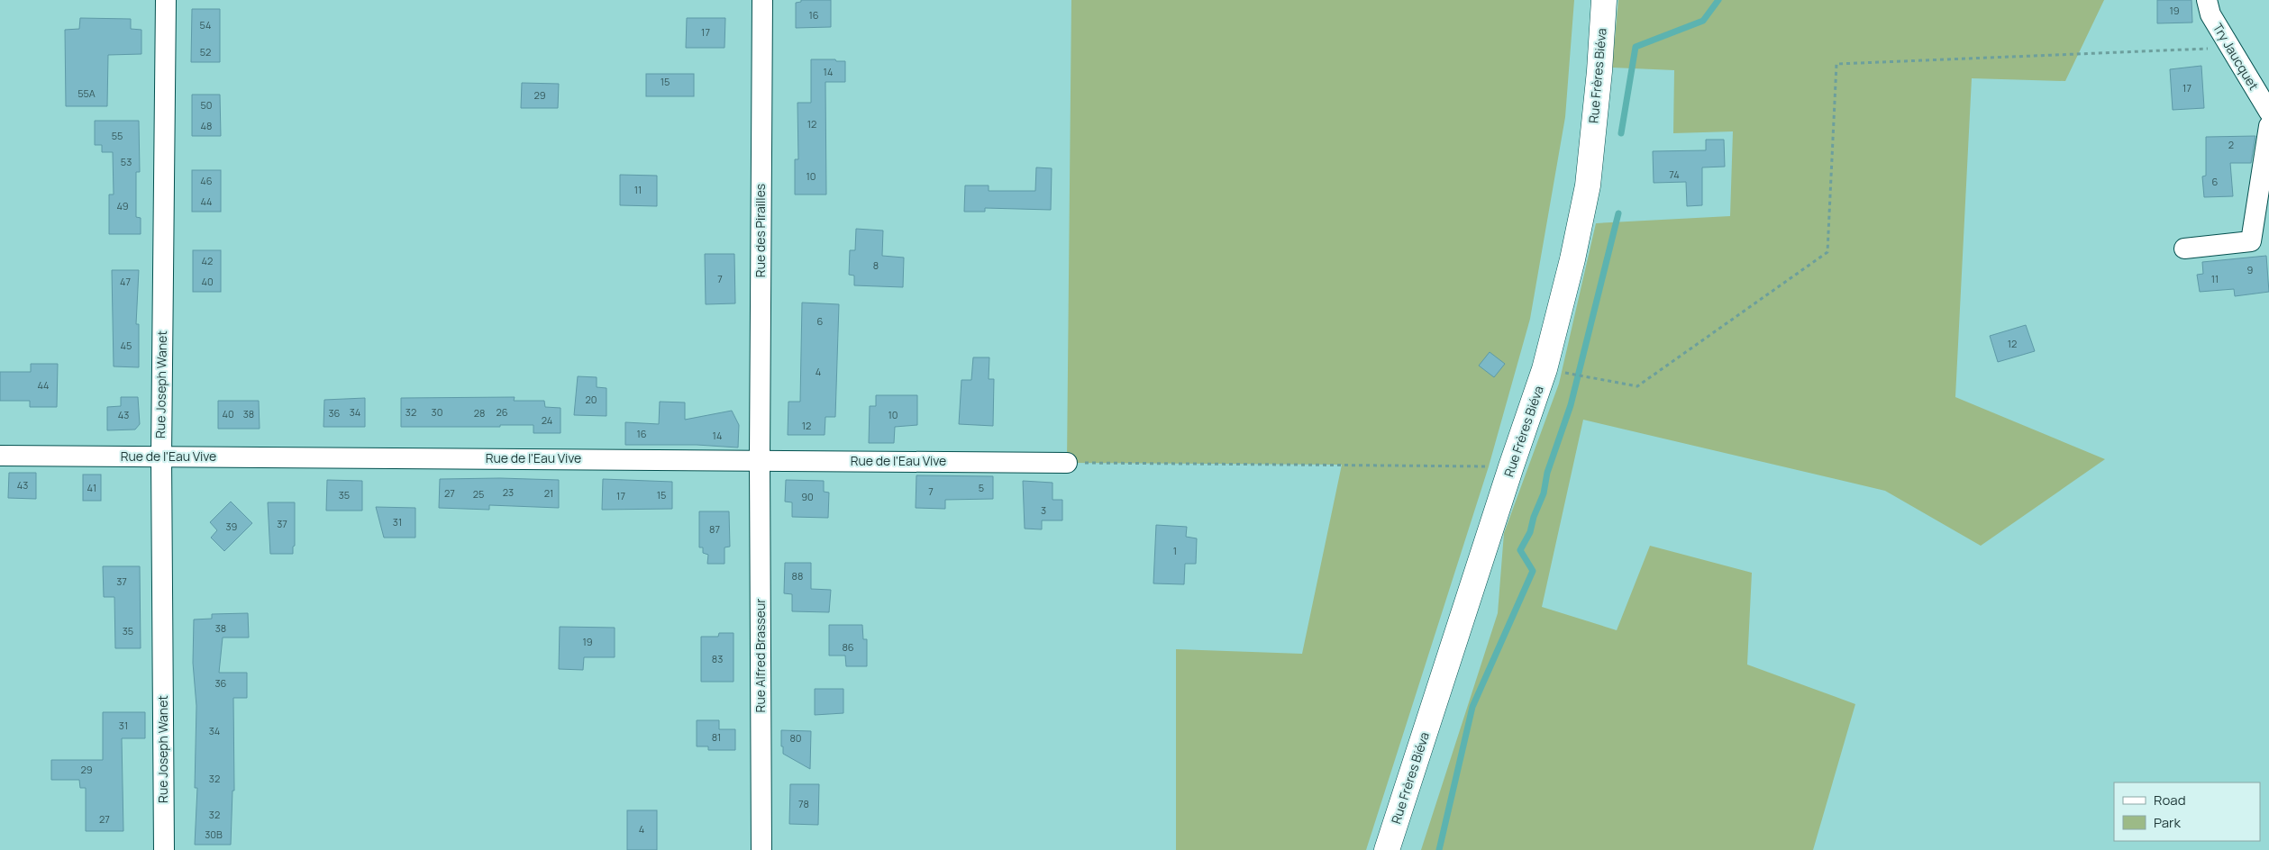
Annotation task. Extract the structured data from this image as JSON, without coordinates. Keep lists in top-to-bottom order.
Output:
{
  "streets": {
    "street": [
      "Try Jaucquet",
      "Rue Frères Biéva",
      "Rue des Pirailles",
      "Rue Joseph Wanet",
      "Rue de l'Eau Vive",
      "Rue Alfred Brasseur"
    ]
  },
  "crossings": [
    ["Rue des Pirailles", "Rue de l'Eau Vive"],
    ["Rue des Pirailles", "Rue Alfred Brasseur"],
    ["Rue Joseph Wanet", "Rue de l'Eau Vive"],
    ["Rue de l'Eau Vive", "Rue Alfred Brasseur"]
  ],
  "house_numbers": [
    "19",
    "16",
    "54",
    "17",
    "52",
    "14",
    "15",
    "17",
    "55A",
    "29",
    "50",
    "12",
    "48",
    "55",
    "2",
    "53",
    "74",
    "10",
    "46",
    "6",
    "11",
    "44",
    "49",
    "42",
    "8",
    "9",
    "7",
    "11",
    "47",
    "40",
    "6",
    "12",
    "45",
    "4",
    "44",
    "20",
    "34",
    "32",
    "30",
    "26",
    "36",
    "28",
    "40",
    "38",
    "43",
    "10",
    "24",
    "12",
    "16",
    "14",
    "43",
    "41",
    "5",
    "7",
    "23",
    "27",
    "21",
    "25",
    "35",
    "15",
    "17",
    "90",
    "3",
    "31",
    "37",
    "39",
    "87",
    "1",
    "88",
    "37",
    "38",
    "35",
    "19",
    "86",
    "83",
    "36",
    "31",
    "34",
    "81",
    "80",
    "29",
    "32",
    "78",
    "32",
    "27",
    "4",
    "30B"
  ],
  "legend": ["Road", "Park"]
}
